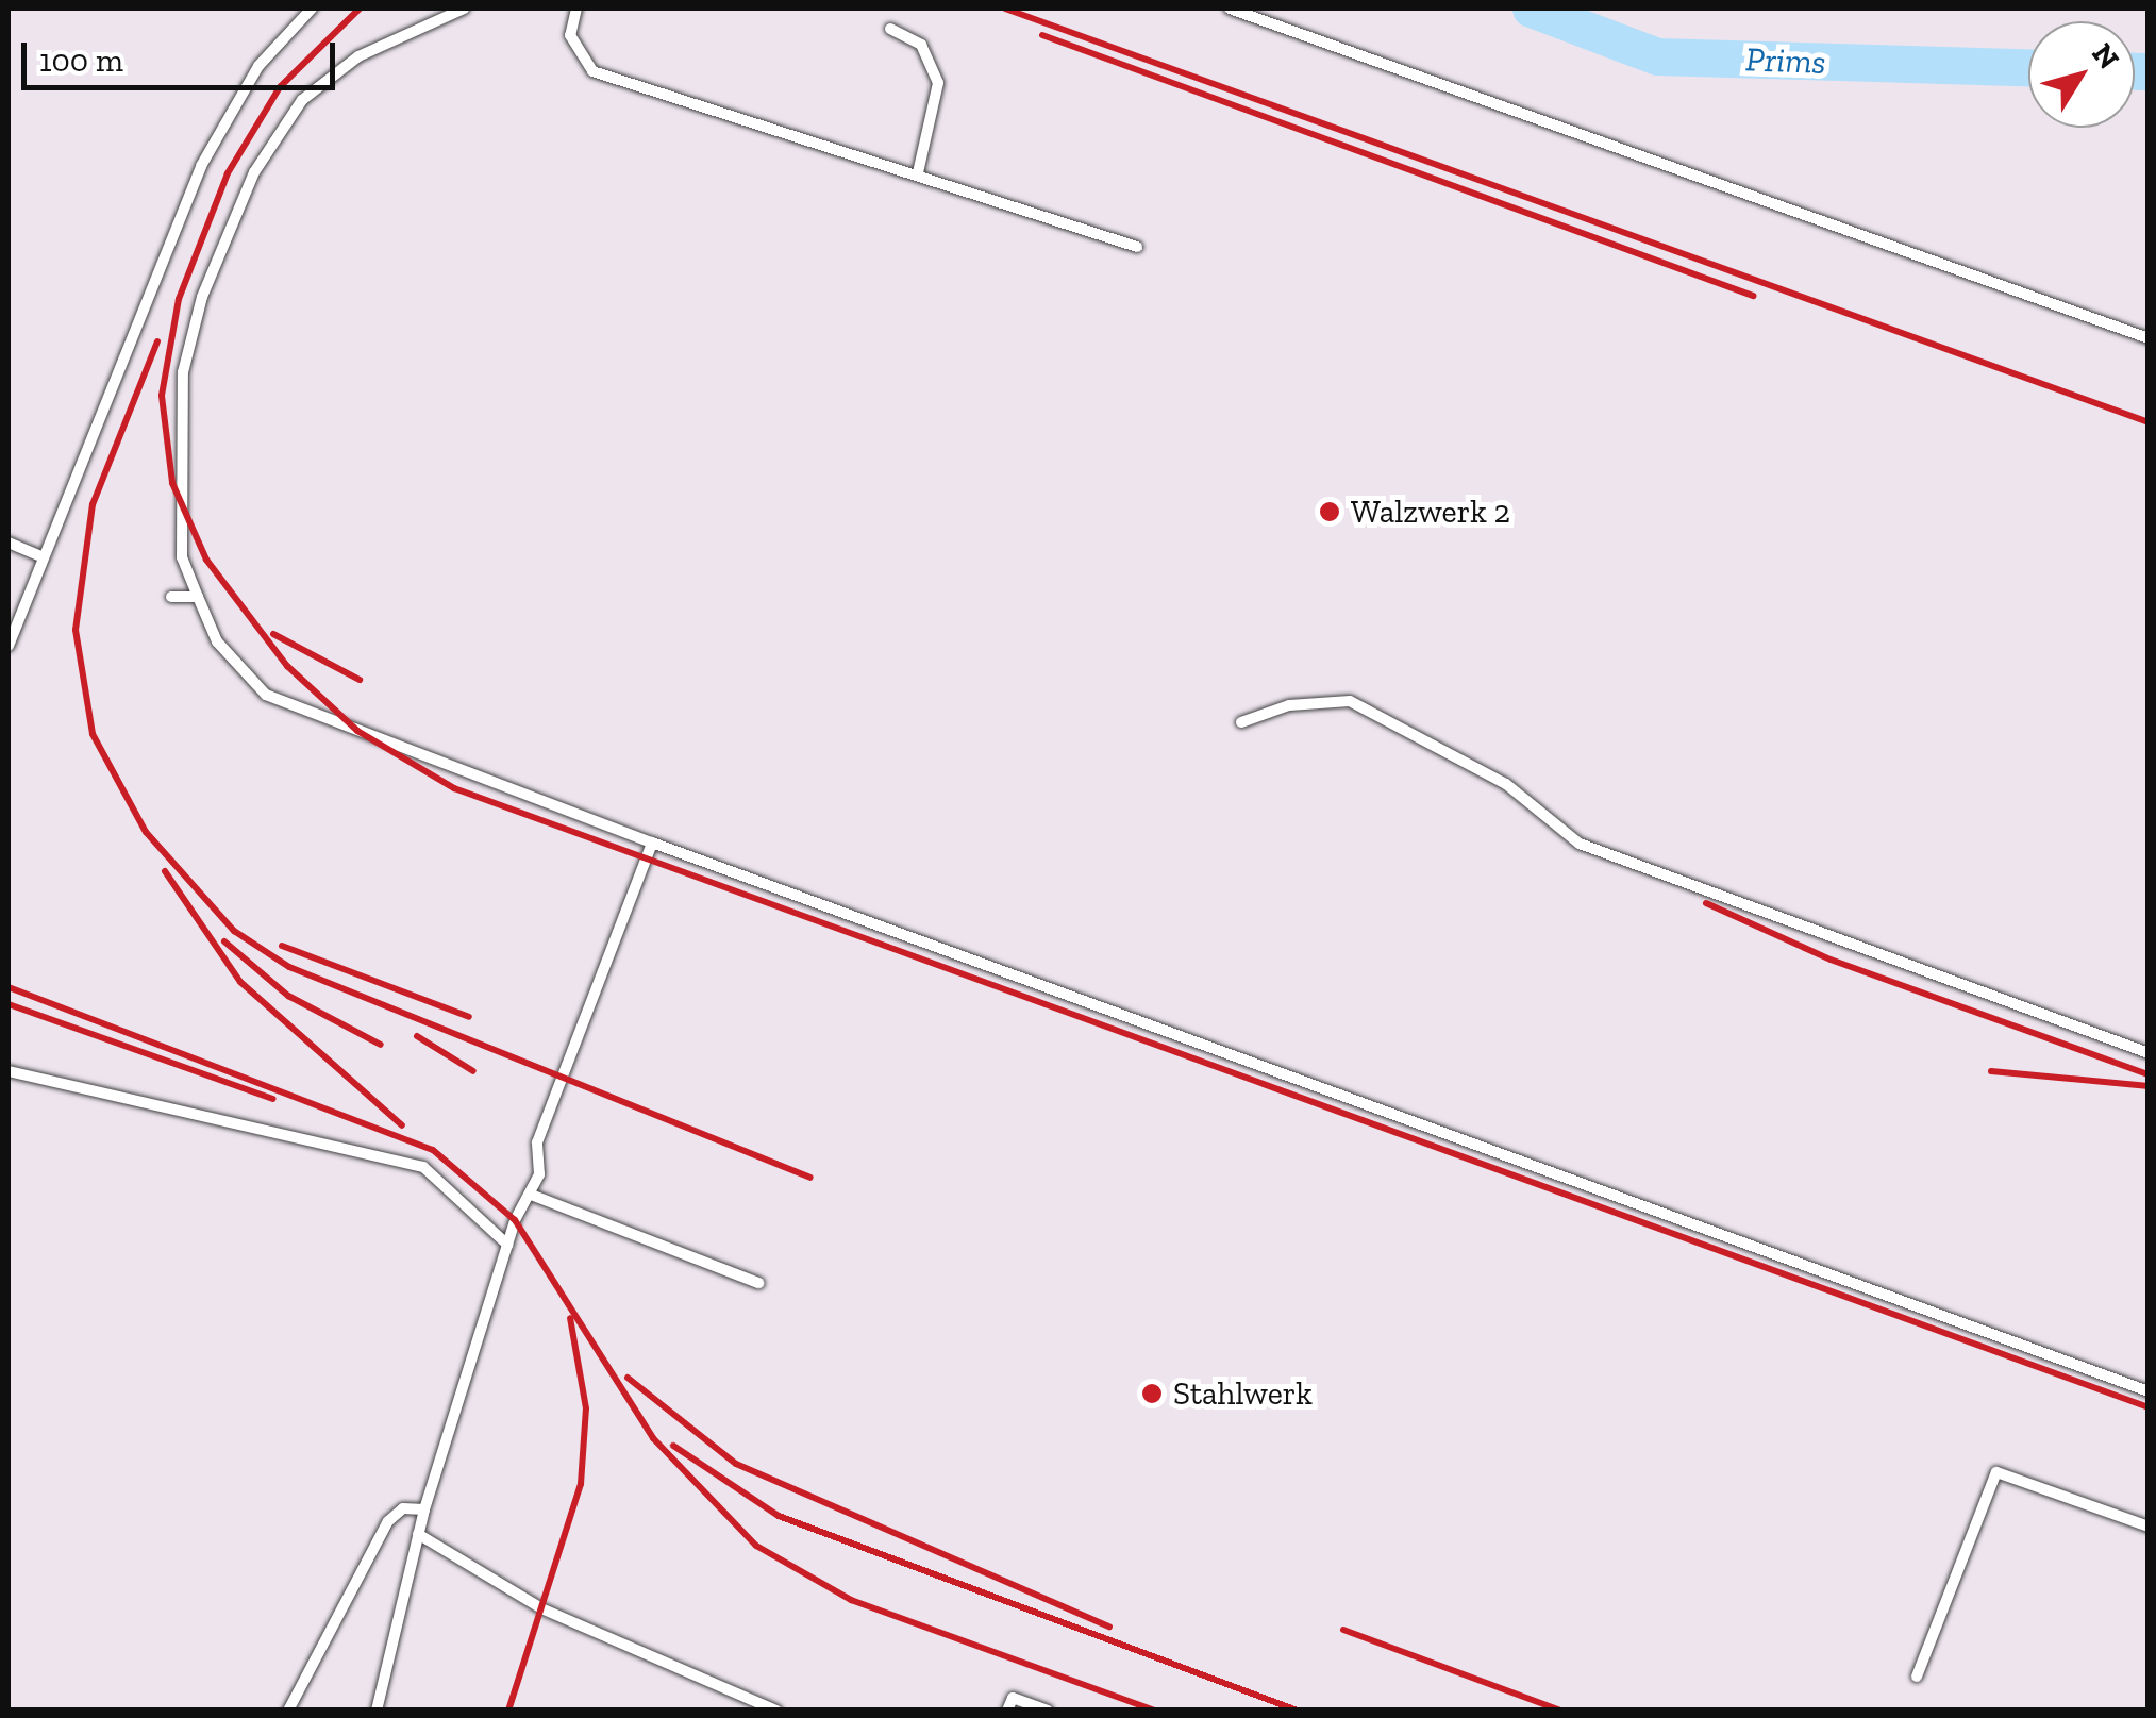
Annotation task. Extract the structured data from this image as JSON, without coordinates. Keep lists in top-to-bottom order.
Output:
{
  "water": ["Prims"],
  "places": ["Walzwerk 2", "Stahlwerk"],
  "scale_bar": "100 m",
  "north": "top right"
}
